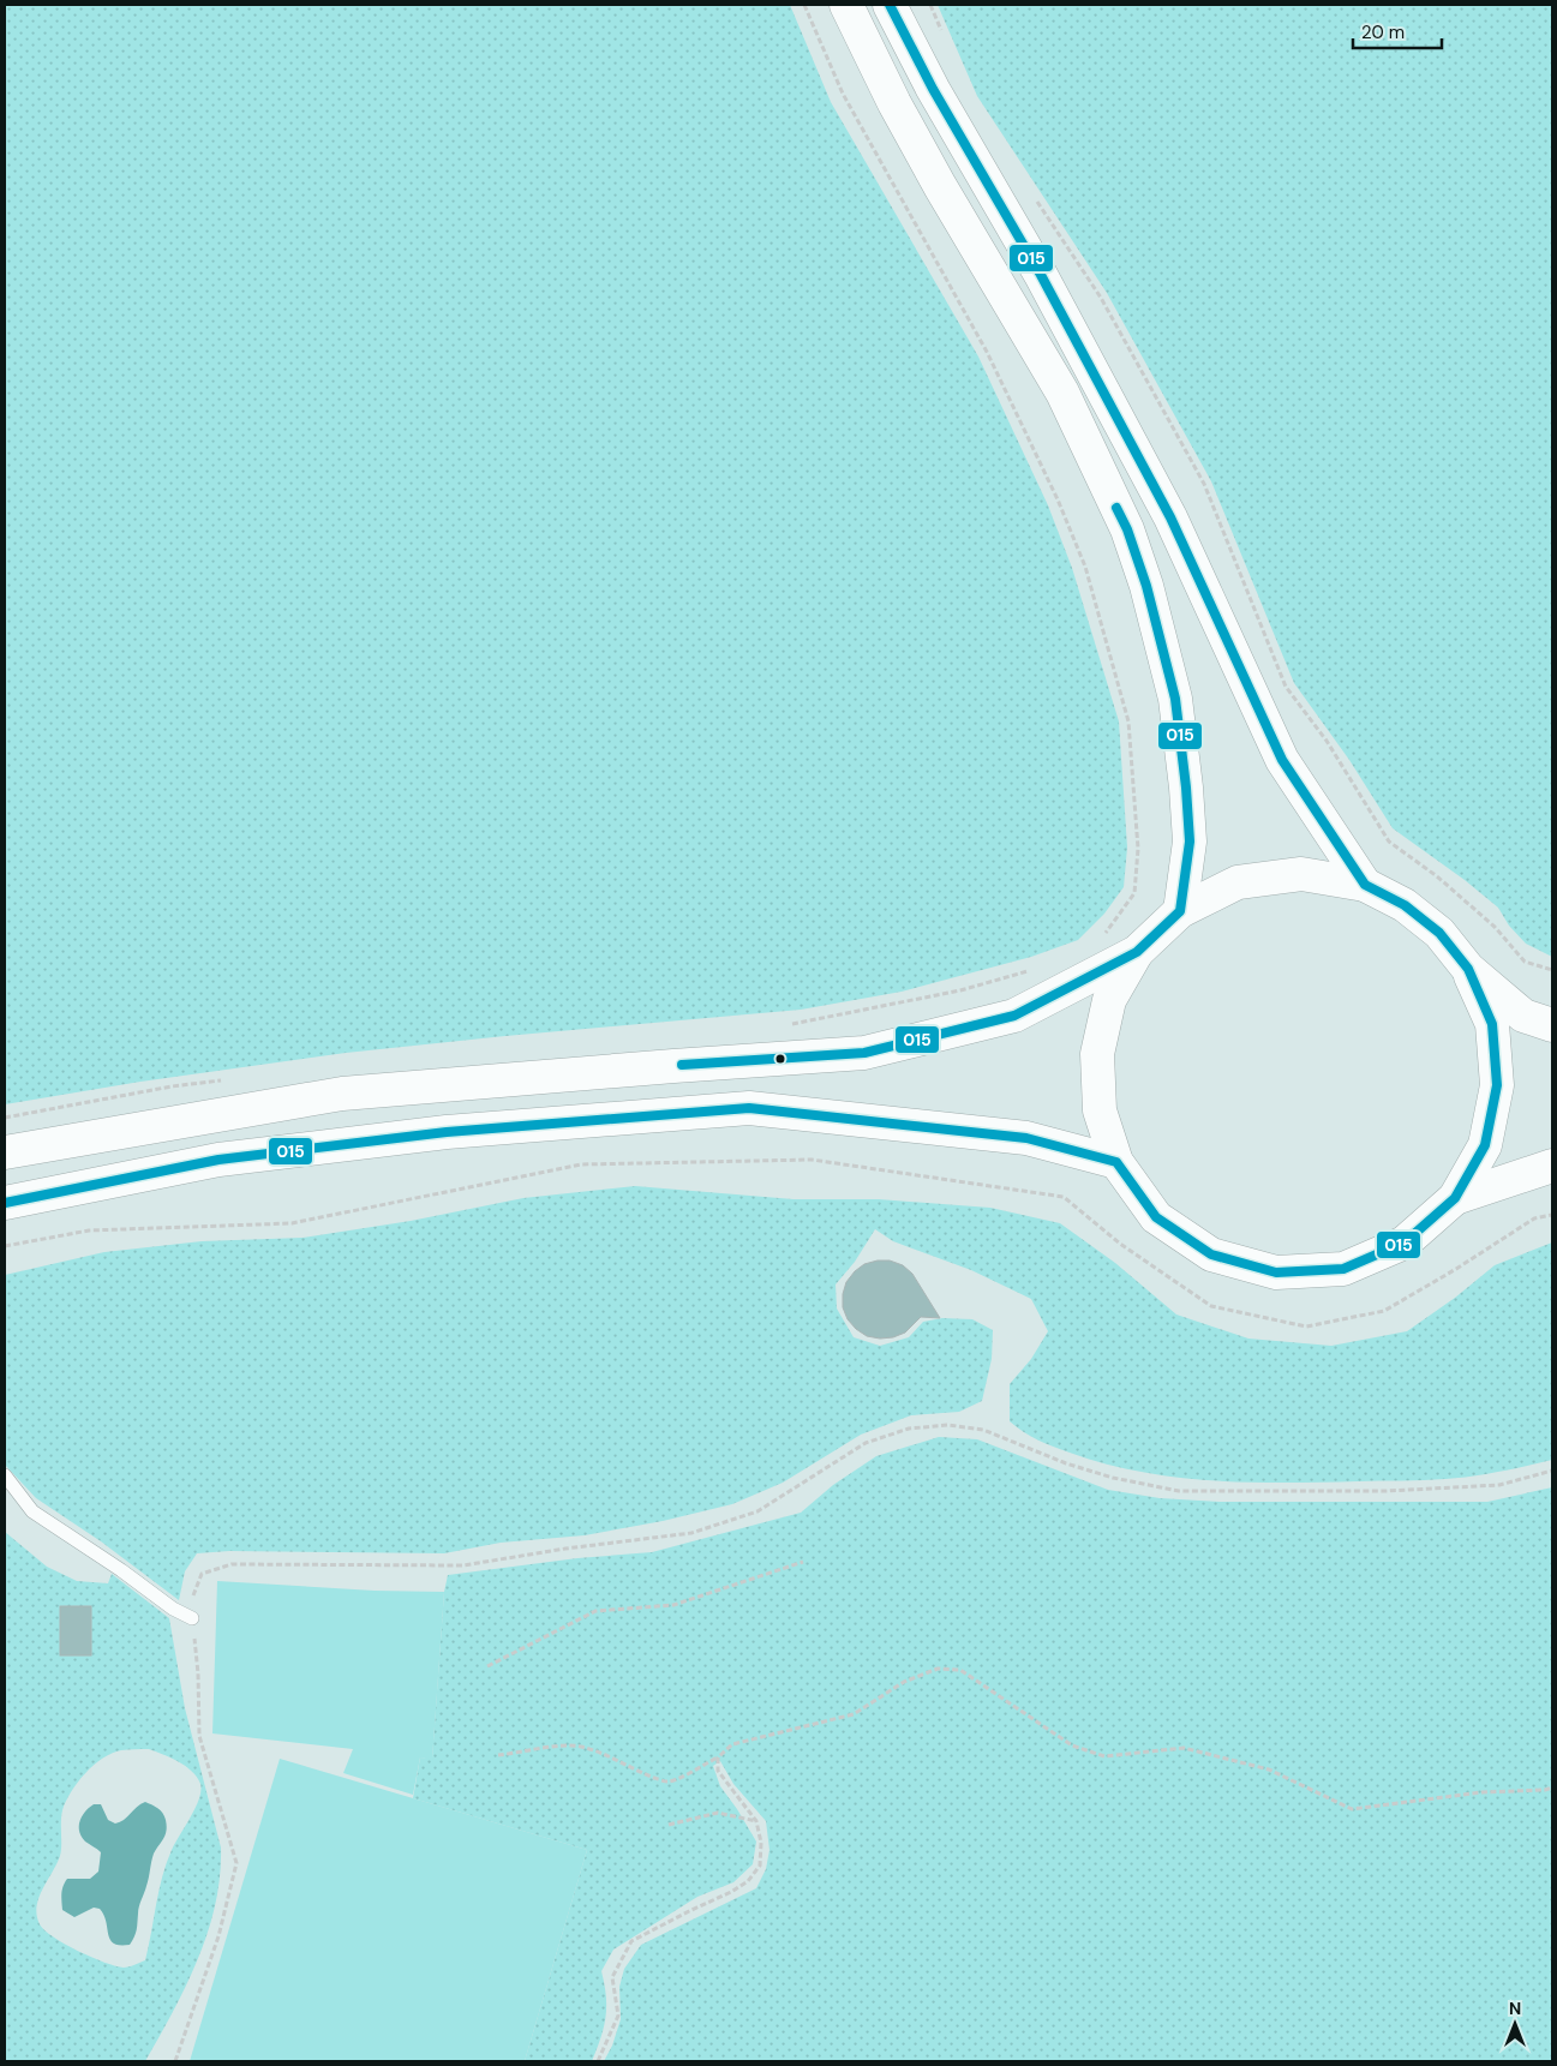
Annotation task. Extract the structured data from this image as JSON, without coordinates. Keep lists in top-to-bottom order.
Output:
{
  "lines": ["transit line 015"],
  "scale_bar": "20 m",
  "north": "top"
}
